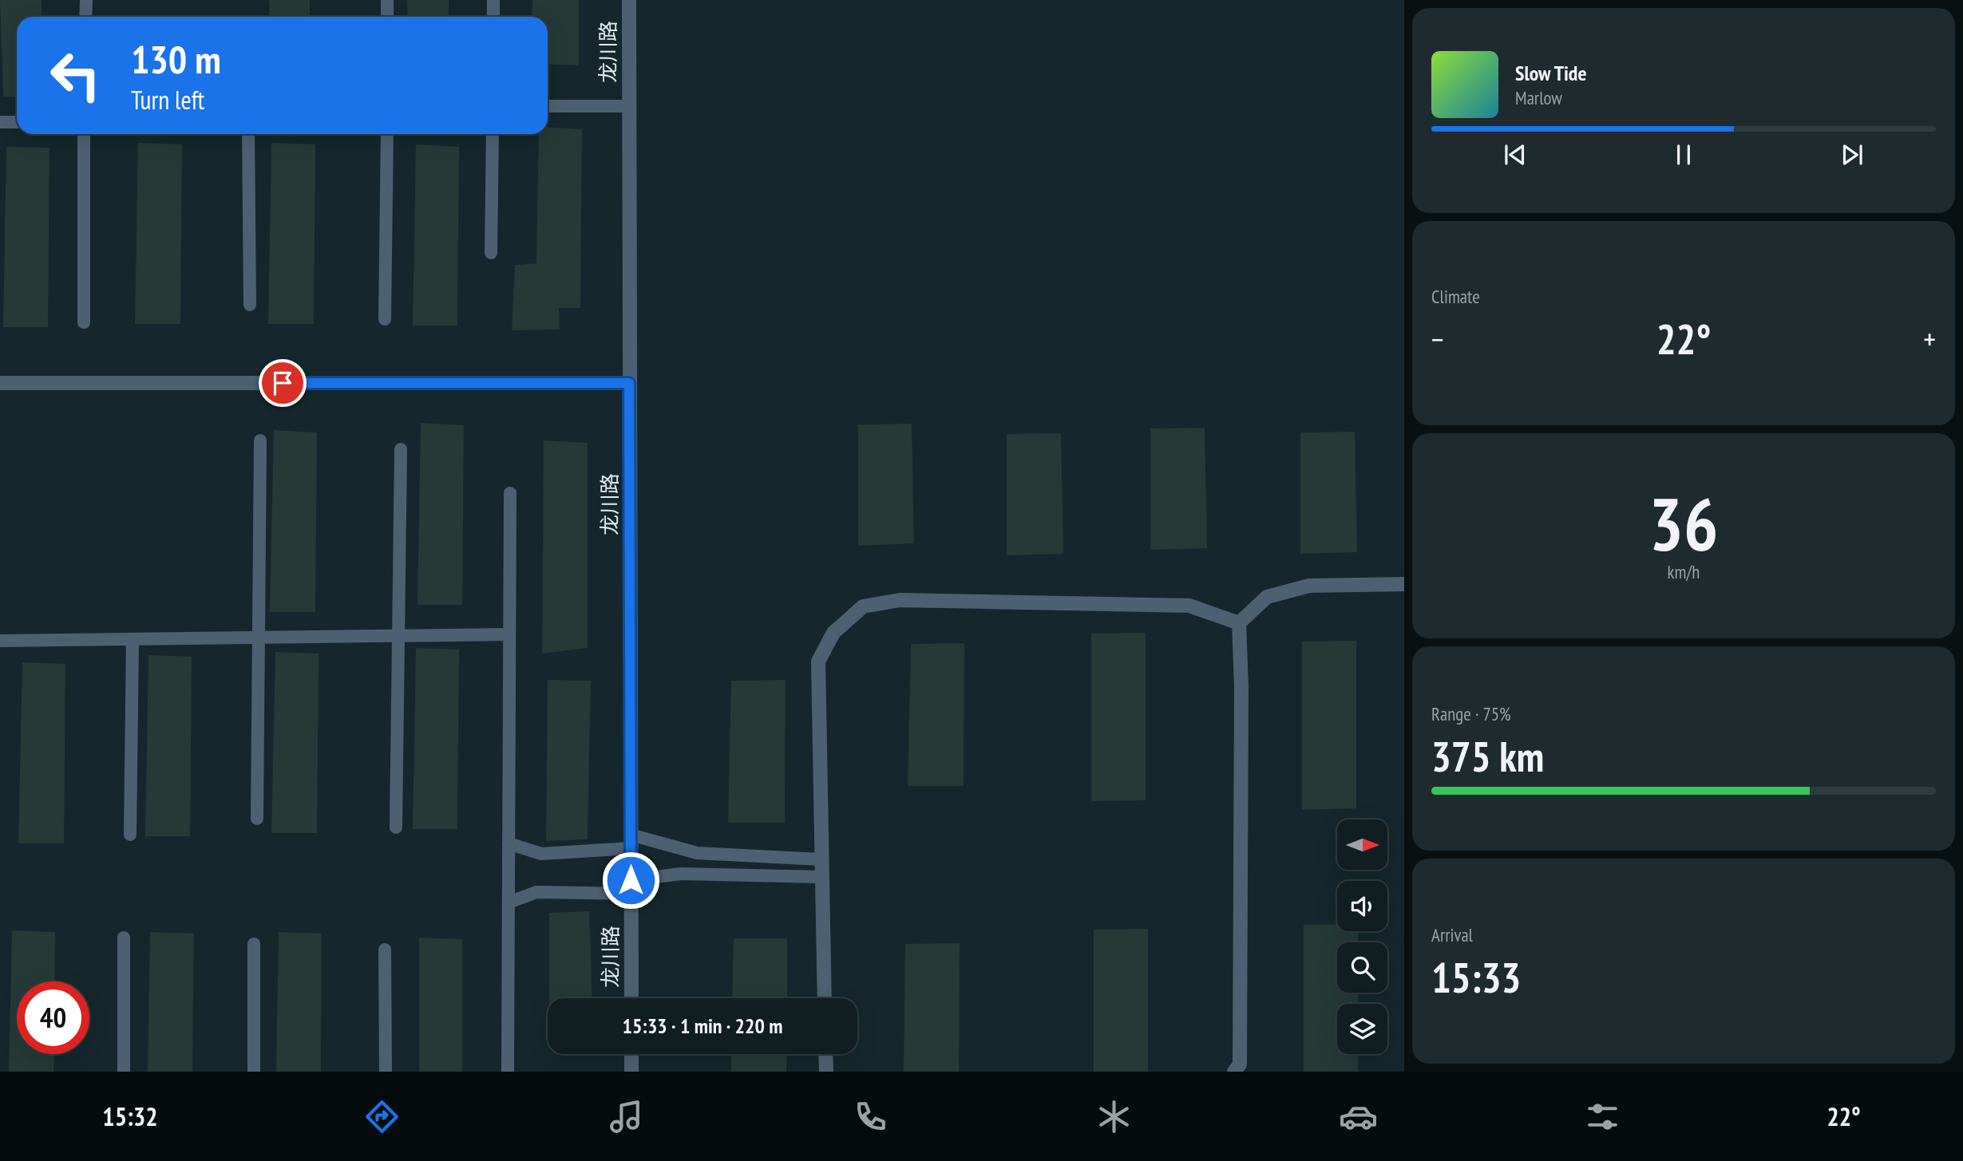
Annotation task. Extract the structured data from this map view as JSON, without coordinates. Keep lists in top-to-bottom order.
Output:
{
  "streets": {
    "street": ["龙川路"]
  },
  "north": "right",
  "page": {
    "turn": ["130 m", "Turn left"],
    "song": ["Slow Tide", "Marlow"],
    "tile": [
      "Climate",
      ["36", "km/h"],
      ["Range · 75%", "375 km"],
      ["Arrival", "15:33"]
    ],
    "heat": ["−", "22°", "+"],
    "limit": "40",
    "trip": "15:33 · 1 min · 220 m",
    "tabs": ["15:32", "22°"]
  }
}
